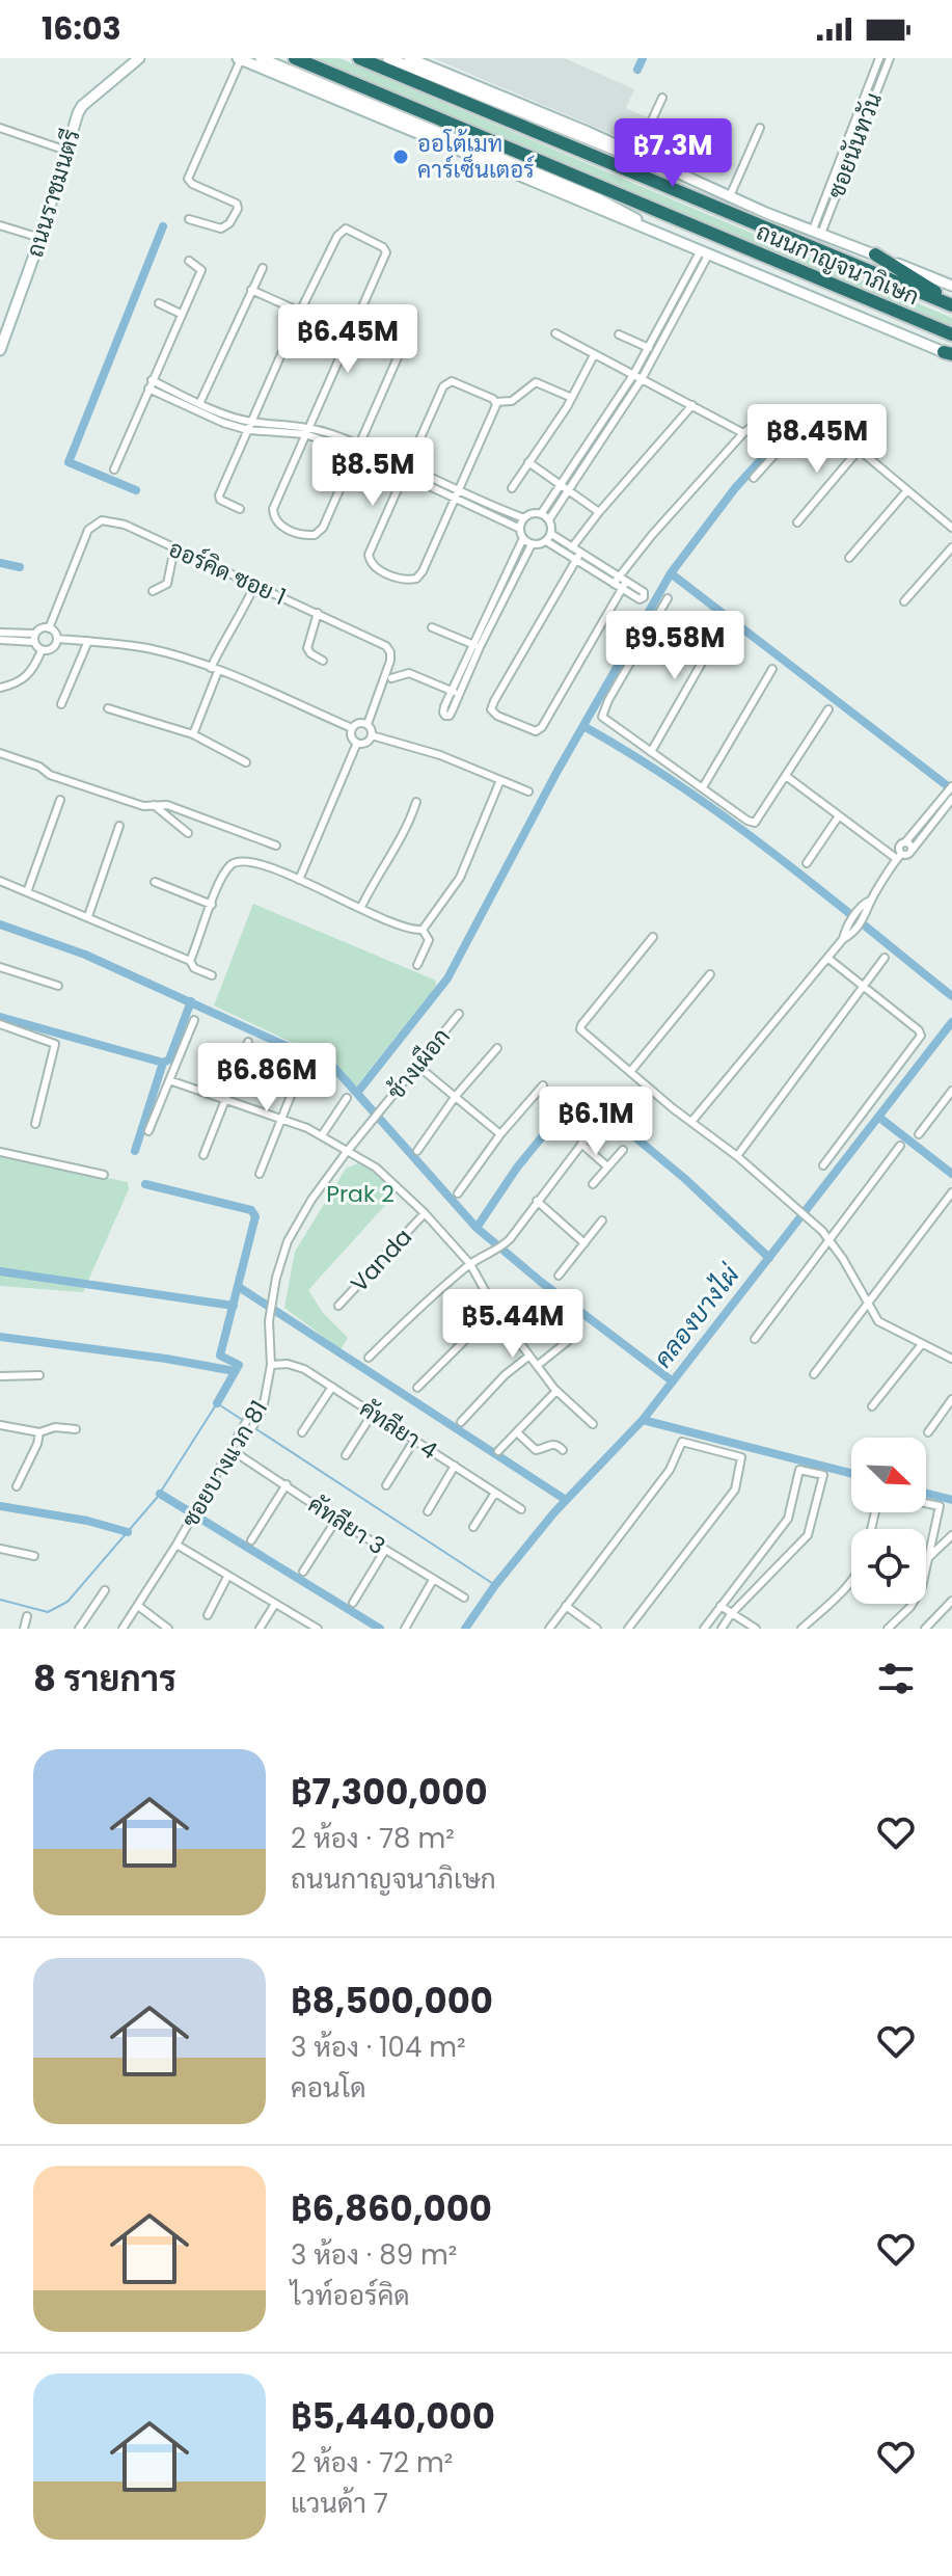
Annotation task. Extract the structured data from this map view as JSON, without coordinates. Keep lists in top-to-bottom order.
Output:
{
  "streets": {
    "highway": ["ถนนกาญจนาภิเษก"],
    "main road": ["ถนนราชมนตรี"],
    "street": [
      "ซอยนันทวัน",
      "ออร์คิด ซอย 1",
      "ช้างเผือก",
      "Vanda",
      "คัทลียา 4",
      "ซอยบางแวก 81",
      "คัทลียา 3"
    ]
  },
  "crossings": [
    ["ช้างเผือก", "Vanda"],
    ["ช้างเผือก", "ซอยบางแวก 81"],
    ["Vanda", "ซอยบางแวก 81"],
    ["คัทลียา 4", "ซอยบางแวก 81"],
    ["ซอยบางแวก 81", "คัทลียา 3"]
  ],
  "water": ["คลองบางไผ่"],
  "parks": ["Prak 2"],
  "places": ["ออโต้เมท คาร์เซ็นเตอร์"],
  "north": "bottom right",
  "page": {
    "status": "16:03",
    "price": [
      "฿7.3M",
      "฿6.45M",
      "฿8.45M",
      "฿8.5M",
      "฿9.58M",
      "฿6.86M",
      "฿6.1M",
      "฿5.44M"
    ],
    "heading": "8 รายการ",
    "list": [
      {
        "name": "฿7,300,000",
        "note": "2 ห้อง · 78 m² · ถนนกาญจนาภิเษก"
      },
      {
        "name": "฿8,500,000",
        "note": "3 ห้อง · 104 m² · คอนโด"
      },
      {
        "name": "฿6,860,000",
        "note": "3 ห้อง · 89 m² · ไวท์ออร์คิด"
      },
      {
        "name": "฿5,440,000",
        "note": "2 ห้อง · 72 m² · แวนด้า 7"
      }
    ]
  }
}
